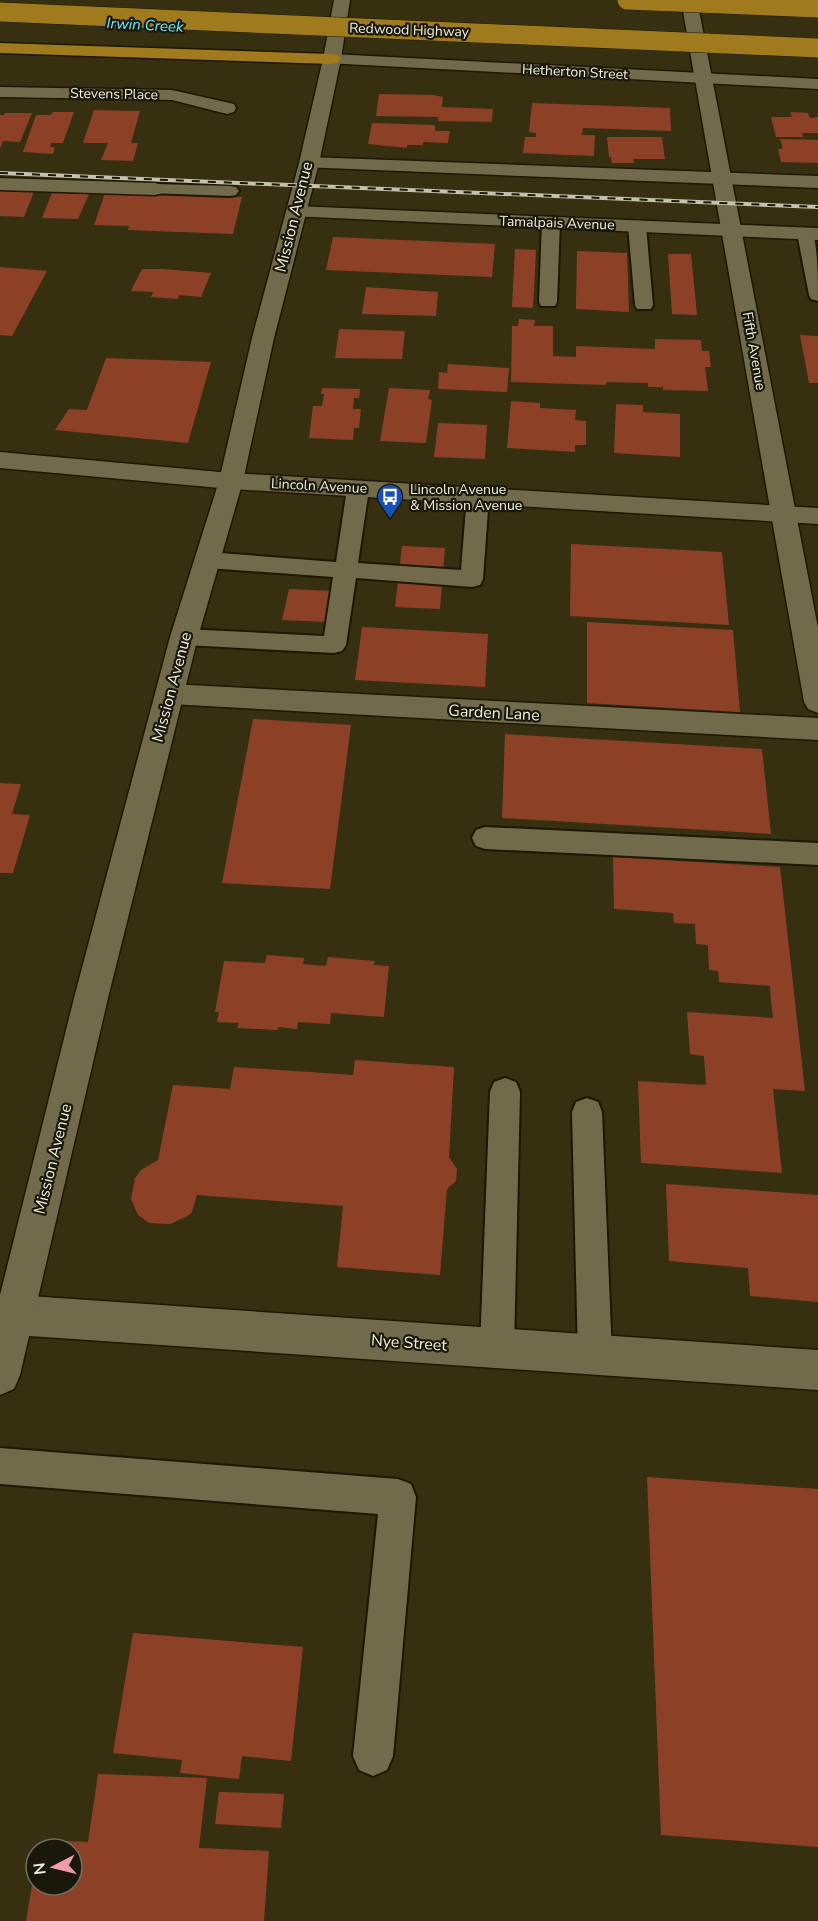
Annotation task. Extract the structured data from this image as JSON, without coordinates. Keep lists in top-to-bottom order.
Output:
{
  "streets": {
    "highway": ["Redwood Highway"],
    "street": [
      "Hetherton Street",
      "Stevens Place",
      "Mission Avenue",
      "Tamalpais Avenue",
      "Fifth Avenue",
      "Lincoln Avenue",
      "Garden Lane",
      "Nye Street"
    ]
  },
  "crossings": [
    ["Hetherton Street", "Mission Avenue"],
    ["Hetherton Street", "Fifth Avenue"],
    ["Mission Avenue", "Tamalpais Avenue"],
    ["Mission Avenue", "Lincoln Avenue"],
    ["Mission Avenue", "Garden Lane"],
    ["Mission Avenue", "Nye Street"],
    ["Tamalpais Avenue", "Fifth Avenue"],
    ["Fifth Avenue", "Lincoln Avenue"]
  ],
  "water": ["Irwin Creek"],
  "places": {
    "bus stop": ["Lincoln Avenue & Mission Avenue"]
  },
  "north": "left"
}
